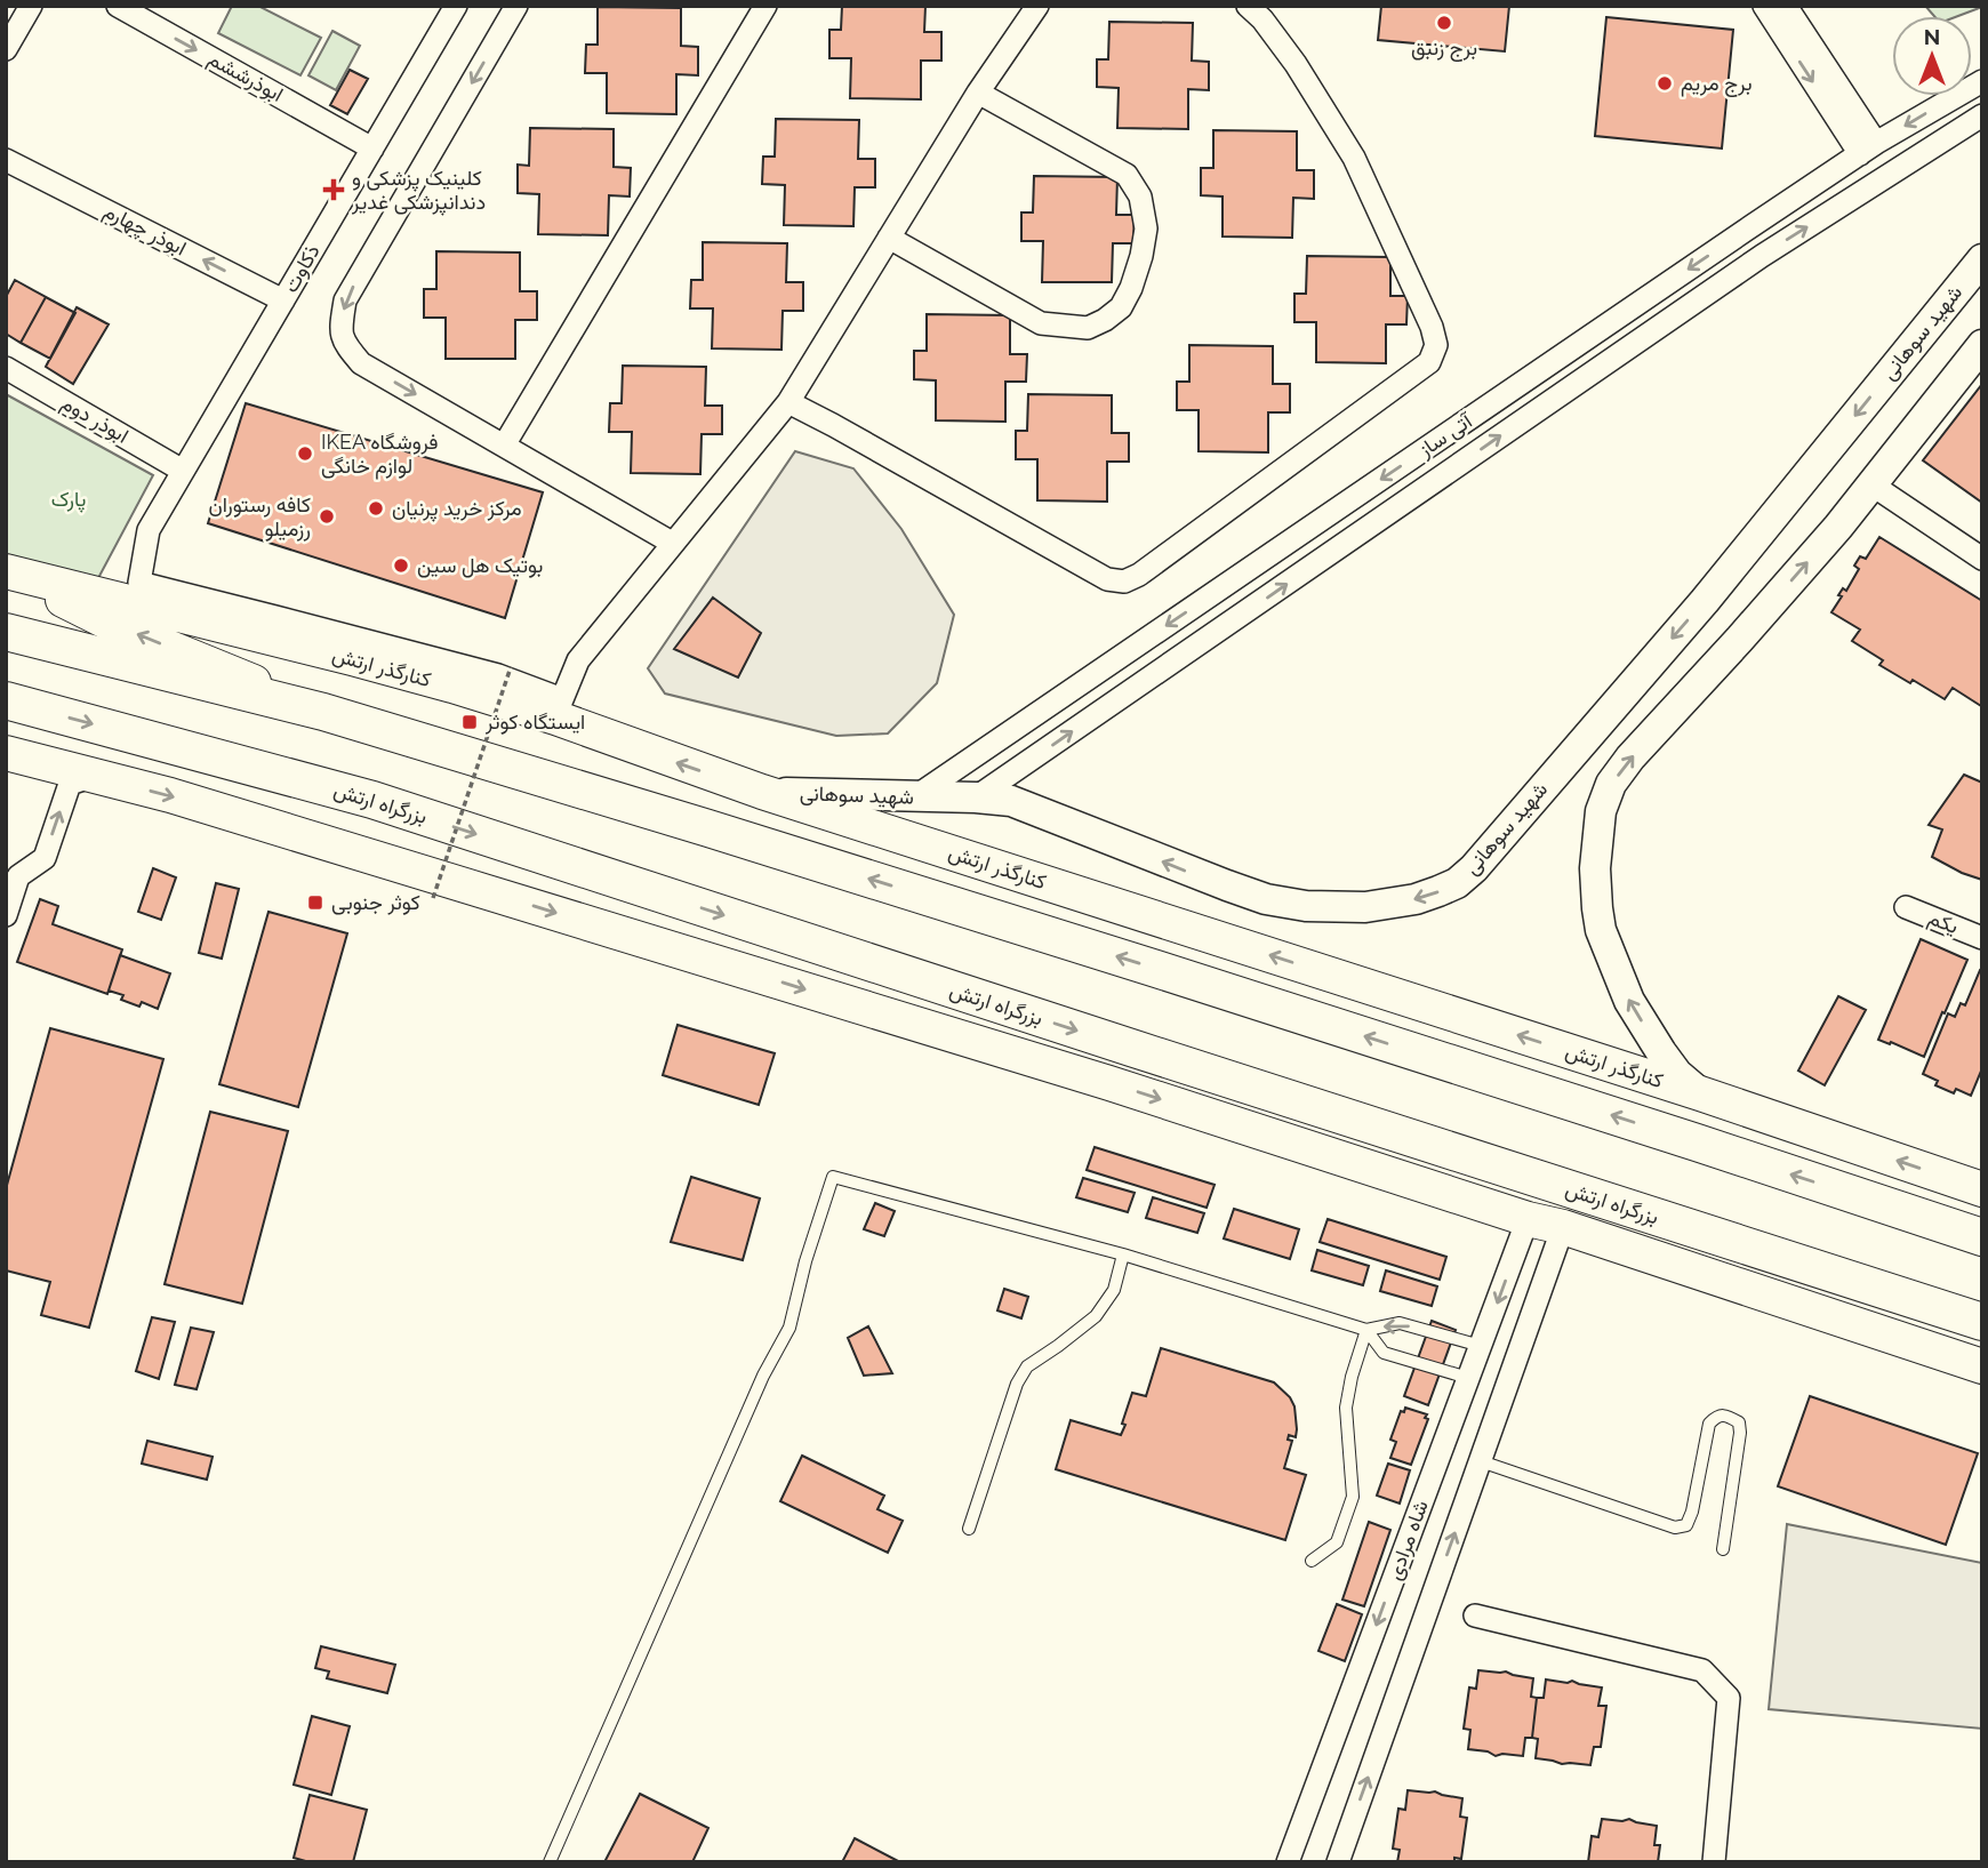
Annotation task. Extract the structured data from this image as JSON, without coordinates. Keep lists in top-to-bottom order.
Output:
{
  "streets": {
    "highway": ["بزرگراه ارتش"],
    "main road": ["شهید سوهانی", "کنارگذر ارتش"],
    "street": [
      "ابوذرششم",
      "ابوذر چهارم",
      "ذکاوت",
      "ابوذر دوم",
      "آتی ساز",
      "یکم",
      "شاه مرادی"
    ]
  },
  "crossings": [
    ["ابوذرششم", "ذکاوت"],
    ["ابوذر چهارم", "ذکاوت"],
    ["ذکاوت", "ابوذر دوم"],
    ["ذکاوت", "کنارگذر ارتش"],
    ["شهید سوهانی", "آتی ساز"],
    ["شهید سوهانی", "کنارگذر ارتش"]
  ],
  "one_way": ["ابوذرششم", "ابوذر چهارم", "شهید سوهانی"],
  "parks": ["پارک"],
  "places": {
    "other": [
      "برج زنبق",
      "برج مریم",
      "IKEA فروشگاه لوازم خانگی",
      "مرکز خرید پرنیان",
      "کافه رستوران رزمیلو",
      "بوتیک هل سین"
    ],
    "health": ["کلینیک پزشکی و دندانپزشکی غدیر"],
    "transit": ["ایستگاه کوثر", "کوثر جنوبی"]
  },
  "north": "top"
}
